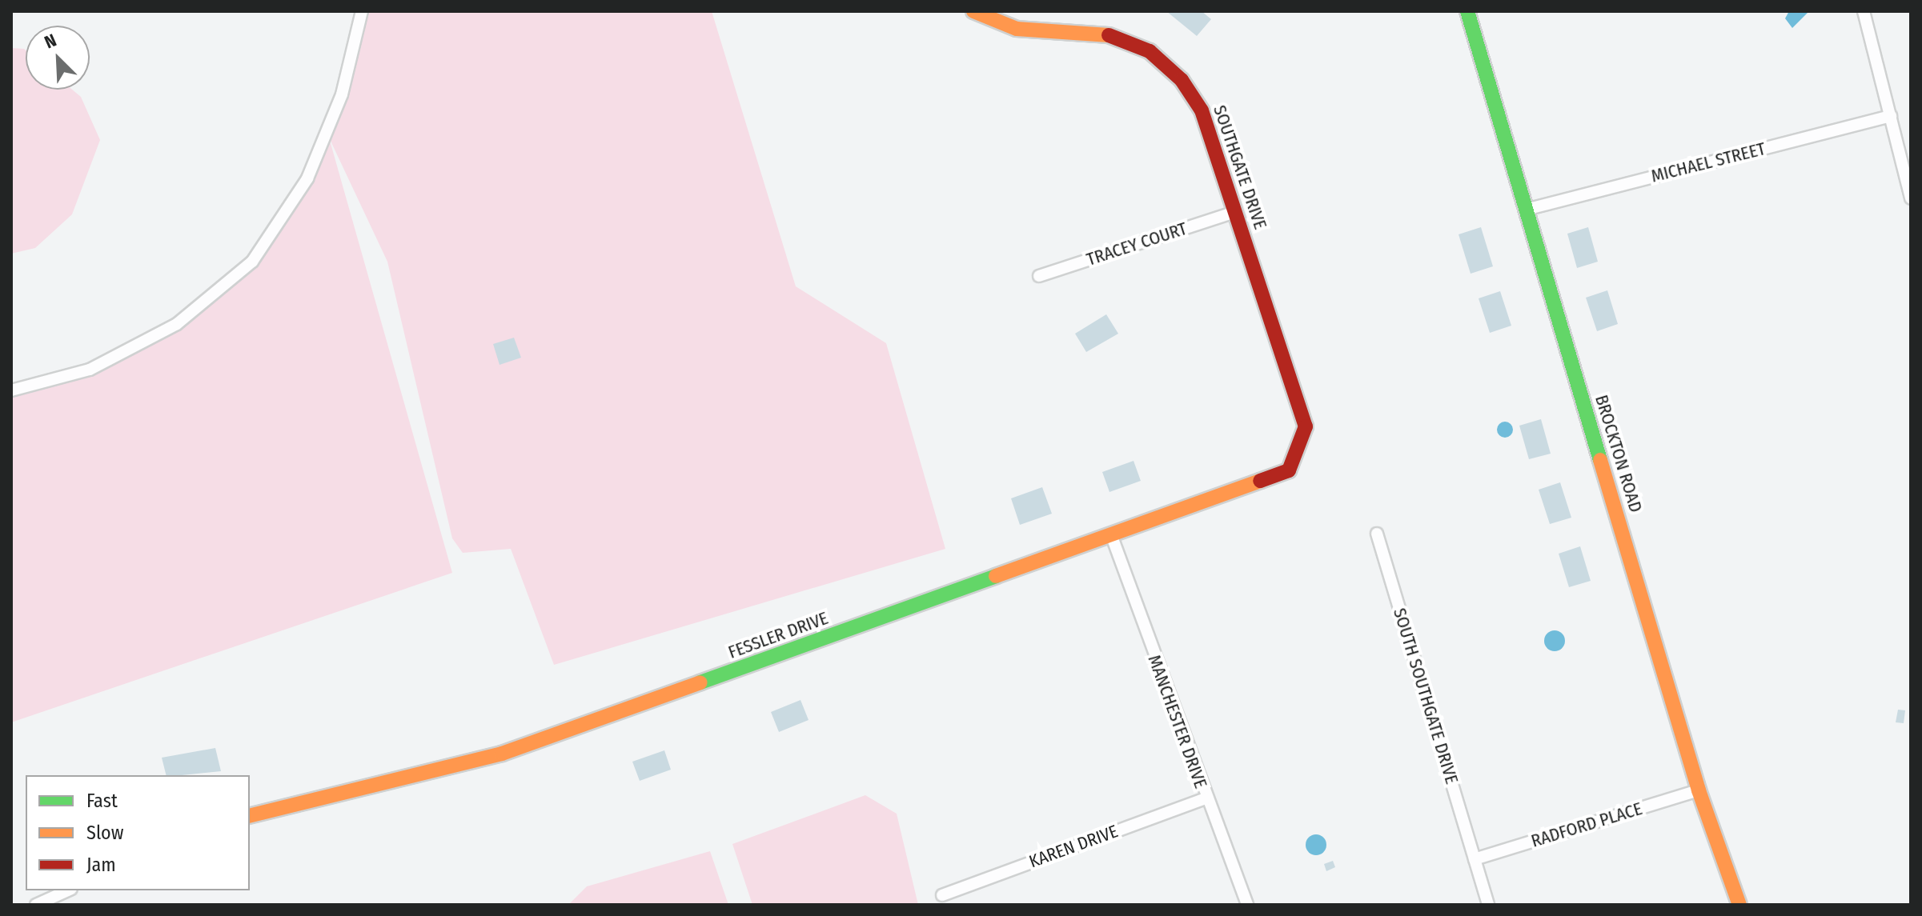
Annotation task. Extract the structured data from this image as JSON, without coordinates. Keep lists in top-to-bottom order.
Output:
{
  "streets": {
    "street": [
      "MICHAEL STREET",
      "SOUTHGATE DRIVE",
      "TRACEY COURT",
      "BROCKTON ROAD",
      "FESSLER DRIVE",
      "SOUTH SOUTHGATE DRIVE",
      "MANCHESTER DRIVE",
      "RADFORD PLACE",
      "KAREN DRIVE"
    ]
  },
  "crossings": [
    ["MICHAEL STREET", "BROCKTON ROAD"],
    ["SOUTHGATE DRIVE", "TRACEY COURT"],
    ["SOUTHGATE DRIVE", "FESSLER DRIVE"],
    ["BROCKTON ROAD", "RADFORD PLACE"],
    ["FESSLER DRIVE", "MANCHESTER DRIVE"],
    ["SOUTH SOUTHGATE DRIVE", "RADFORD PLACE"],
    ["MANCHESTER DRIVE", "KAREN DRIVE"]
  ],
  "legend": ["Fast", "Slow", "Jam"],
  "north": "top left"
}
